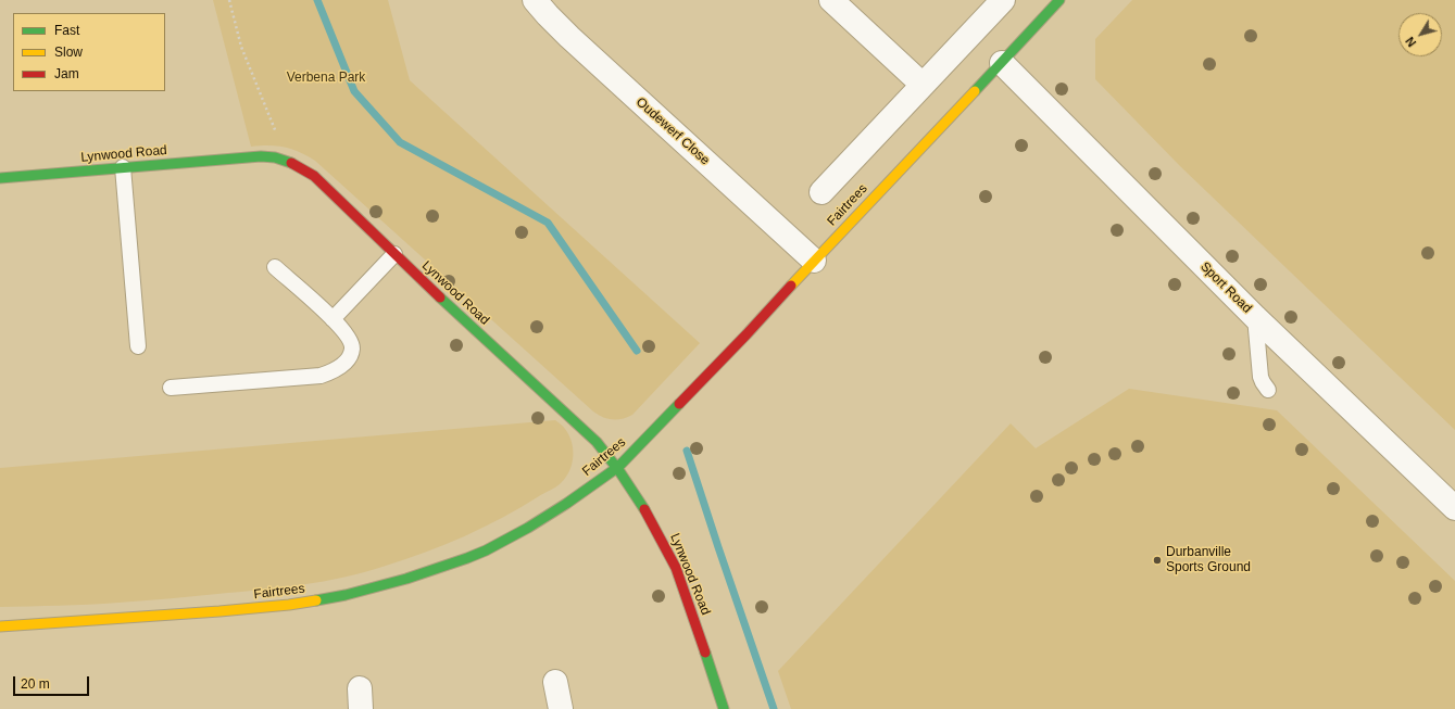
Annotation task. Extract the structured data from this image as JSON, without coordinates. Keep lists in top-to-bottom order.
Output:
{
  "streets": {
    "main road": ["Lynwood Road", "Fairtrees"],
    "street": ["Oudewerf Close", "Sport Road"]
  },
  "crossings": [
    ["Oudewerf Close", "Fairtrees"],
    ["Lynwood Road", "Fairtrees"],
    ["Fairtrees", "Sport Road"]
  ],
  "parks": ["Verbena Park"],
  "places": ["Durbanville Sports Ground"],
  "legend": ["Fast", "Slow", "Jam"],
  "scale_bar": "20 m",
  "north": "bottom left"
}
